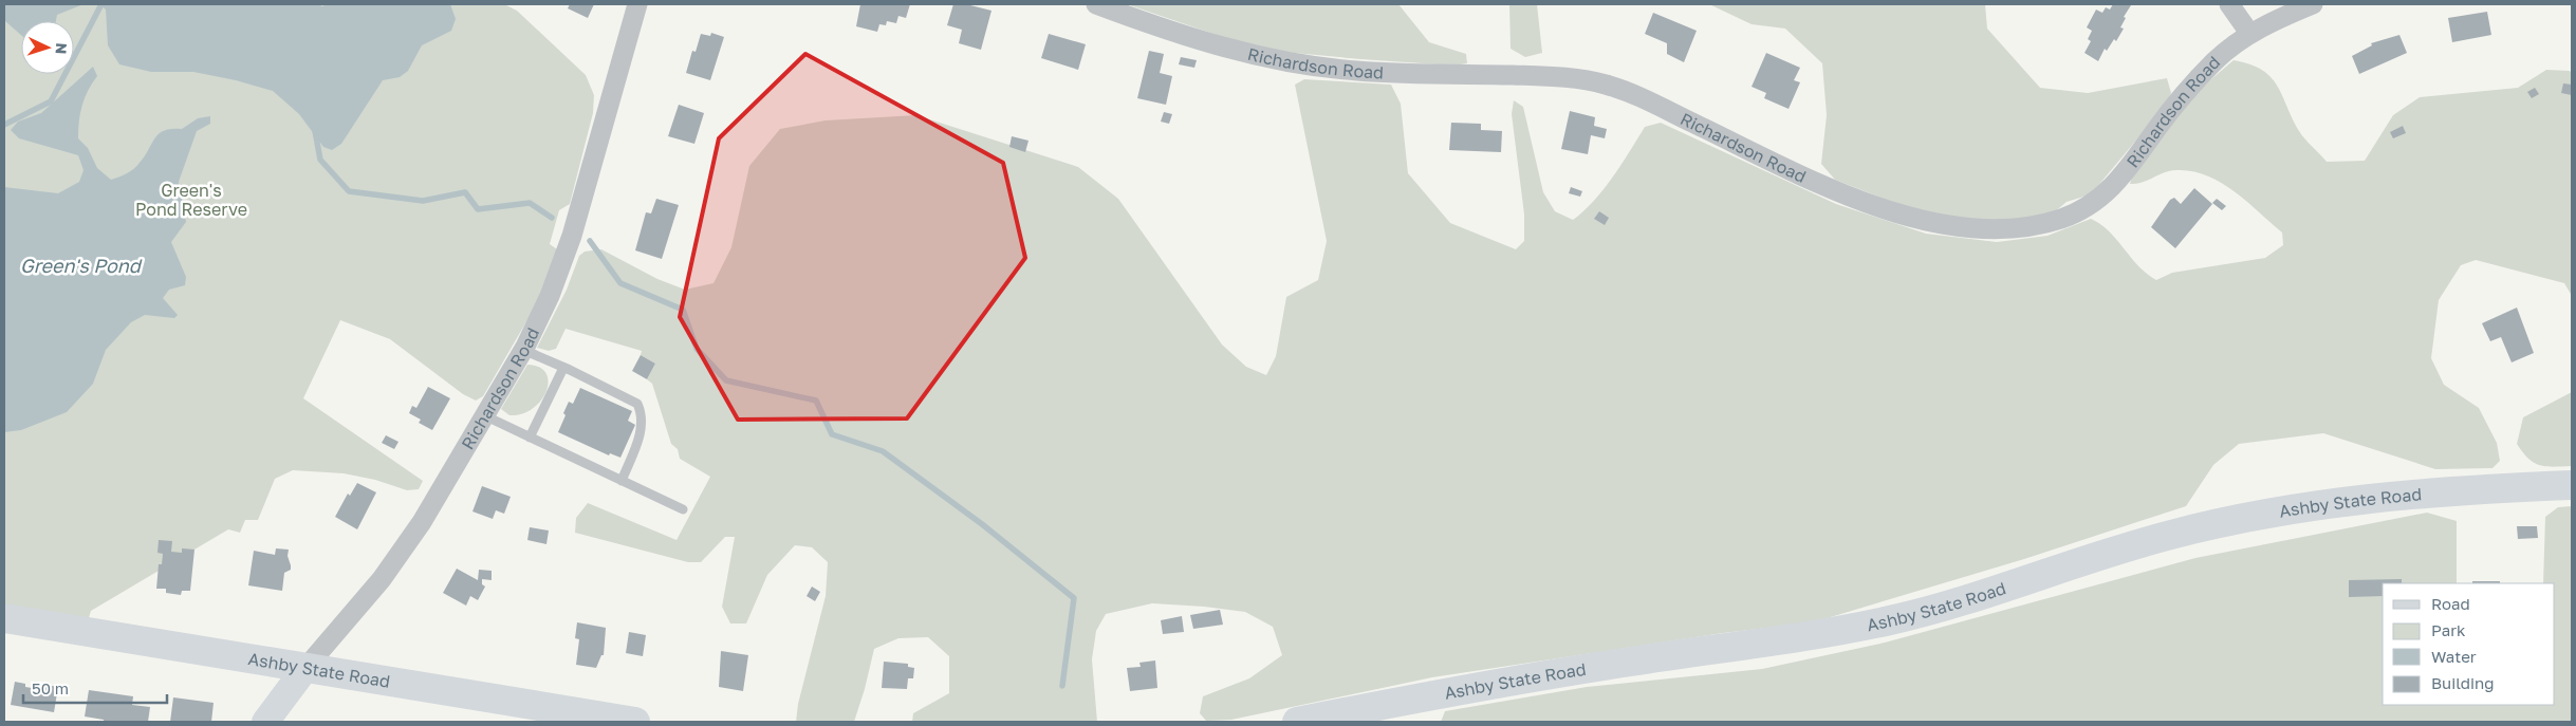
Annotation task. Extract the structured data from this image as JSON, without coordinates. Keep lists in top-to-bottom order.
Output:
{
  "streets": {
    "main road": ["Ashby State Road"],
    "street": ["Richardson Road"]
  },
  "crossings": [
    ["Richardson Road", "Ashby State Road"]
  ],
  "water": ["Green's Pond"],
  "parks": ["Green's Pond Reserve"],
  "legend": [
    "Road",
    "Park",
    "Water",
    "Building"
  ],
  "scale_bar": "50 m",
  "north": "right"
}
